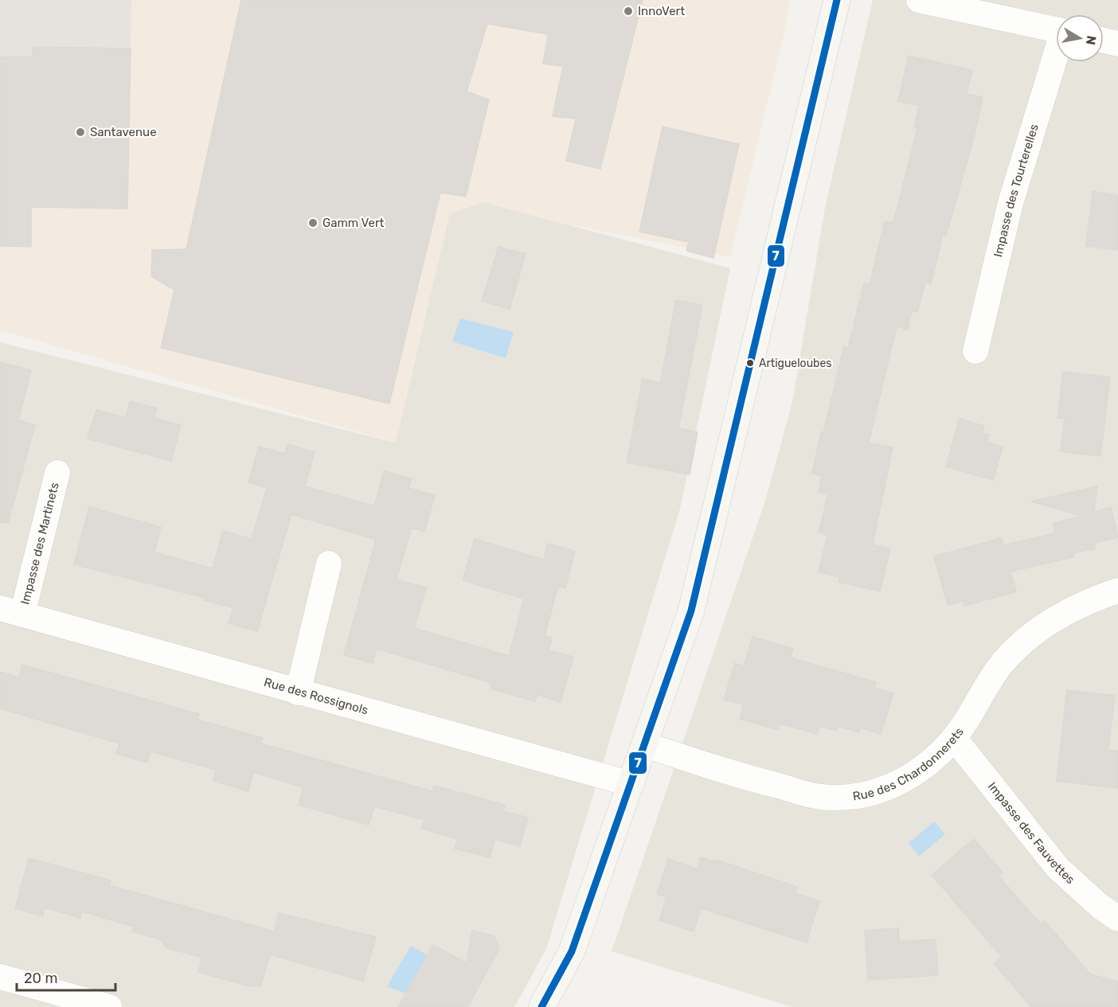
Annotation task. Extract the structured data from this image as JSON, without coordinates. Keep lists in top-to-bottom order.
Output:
{
  "streets": {
    "street": [
      "Impasse des Tourterelles",
      "Impasse des Martinets",
      "Rue des Rossignols",
      "Rue des Chardonnerets",
      "Impasse des Fauvettes"
    ]
  },
  "crossings": [
    ["Impasse des Martinets", "Rue des Rossignols"],
    ["Rue des Chardonnerets", "Impasse des Fauvettes"]
  ],
  "places": [
    "InnoVert",
    "Santavenue",
    "Gamm Vert",
    "Artigueloubes"
  ],
  "lines": ["transit line 7"],
  "scale_bar": "20 m",
  "north": "right"
}
